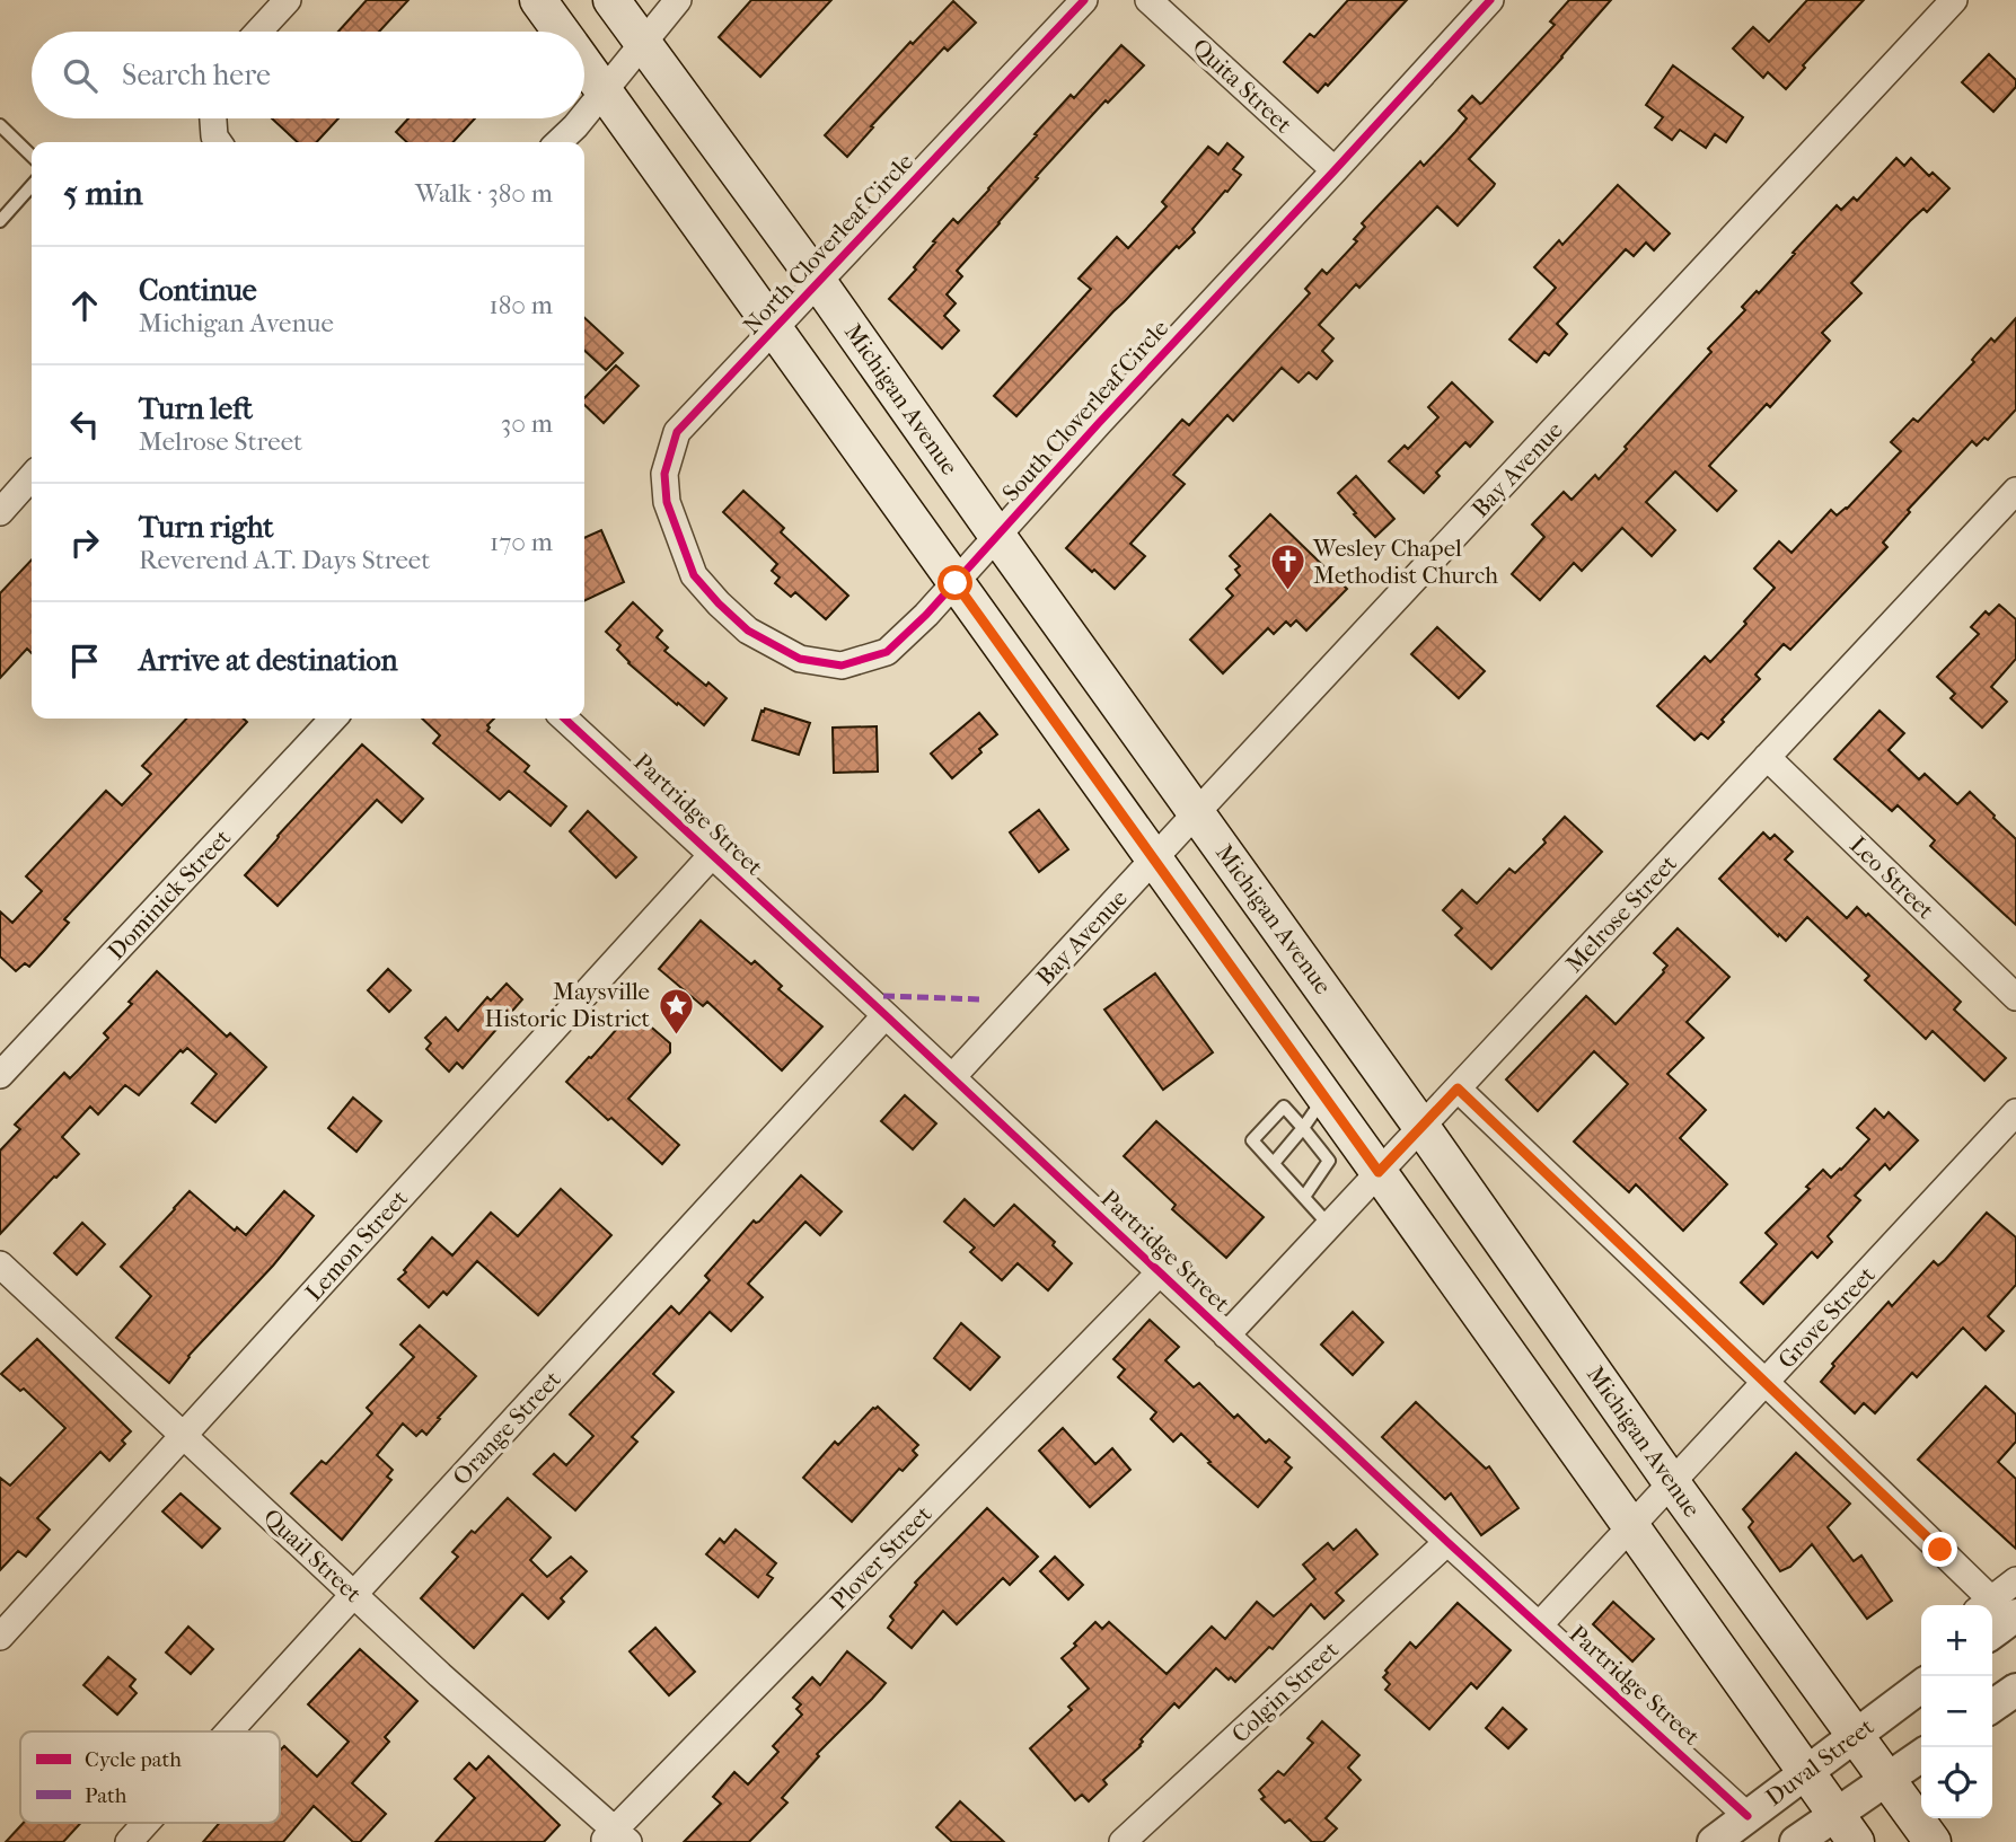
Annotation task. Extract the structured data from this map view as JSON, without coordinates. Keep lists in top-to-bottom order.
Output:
{
  "streets": {
    "main road": ["Michigan Avenue"],
    "street": [
      "Quita Street",
      "North Cloverleaf Circle",
      "South Cloverleaf Circle",
      "Bay Avenue",
      "Partridge Street",
      "Leo Street",
      "Dominick Street",
      "Melrose Street",
      "Lemon Street",
      "Grove Street",
      "Orange Street",
      "Quail Street",
      "Plover Street",
      "Colgin Street",
      "Duval Street"
    ]
  },
  "crossings": [
    ["Quita Street", "South Cloverleaf Circle"],
    ["North Cloverleaf Circle", "Michigan Avenue"],
    ["North Cloverleaf Circle", "South Cloverleaf Circle"],
    ["Michigan Avenue", "South Cloverleaf Circle"],
    ["Michigan Avenue", "Bay Avenue"],
    ["Michigan Avenue", "Melrose Street"],
    ["Michigan Avenue", "Grove Street"],
    ["Michigan Avenue", "Duval Street"],
    ["Bay Avenue", "Partridge Street"],
    ["Partridge Street", "Melrose Street"],
    ["Partridge Street", "Lemon Street"],
    ["Partridge Street", "Grove Street"],
    ["Partridge Street", "Orange Street"],
    ["Partridge Street", "Plover Street"],
    ["Partridge Street", "Colgin Street"],
    ["Partridge Street", "Duval Street"],
    ["Leo Street", "Melrose Street"],
    ["Lemon Street", "Quail Street"],
    ["Orange Street", "Quail Street"],
    ["Quail Street", "Plover Street"]
  ],
  "places": {
    "church": ["Wesley Chapel Methodist Church"],
    "place": ["Maysville Historic District"]
  },
  "legend": ["Cycle path", "Path"],
  "page": {
    "search": "Search here",
    "heading": ["5 min", "Walk · 380 m"],
    "list": [
      ["Continue", "Michigan Avenue", "180 m"],
      ["Turn left", "Melrose Street", "30 m"],
      ["Turn right", "Reverend A.T. Days Street", "170 m"],
      "Arrive at destination"
    ],
    "map_buttons": ["+", "−"]
  }
}
